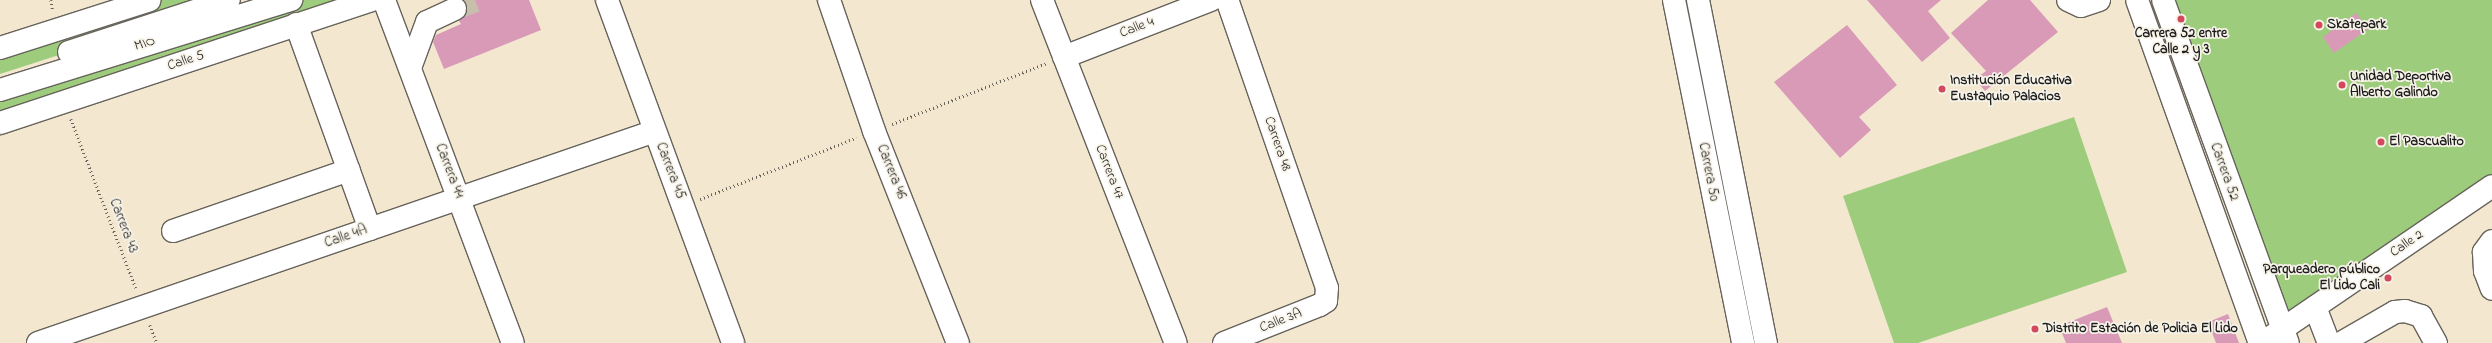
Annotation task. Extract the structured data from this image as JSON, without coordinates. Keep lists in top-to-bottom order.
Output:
{
  "streets": {
    "street": [
      "Calle 4",
      "MIO",
      "Calle 5",
      "Carrera 48",
      "Carrera 44",
      "Carrera 45",
      "Carrera 46",
      "Carrera 47",
      "Carrera 50",
      "Carrera 52",
      "Calle 4A",
      "Calle 2",
      "Calle 3A"
    ],
    "path": ["Carrera 43"]
  },
  "crossings": [
    ["Calle 4", "Carrera 47"],
    ["Carrera 48", "Calle 3A"],
    ["Carrera 44", "Calle 4A"],
    ["Carrera 45", "Calle 4A"],
    ["Carrera 52", "Calle 2"],
    ["Carrera 43", "Calle 4A"]
  ],
  "places": [
    "Carrera 52 entre Calle 2 y 3",
    "Skatepark",
    "Unidad Deportiva Alberto Galindo",
    "Institución Educativa Eustaquio Palacios",
    "El Pascualito",
    "Parqueadero público El Lido Cali",
    "Distrito Estación de Policia El Lido"
  ]
}
